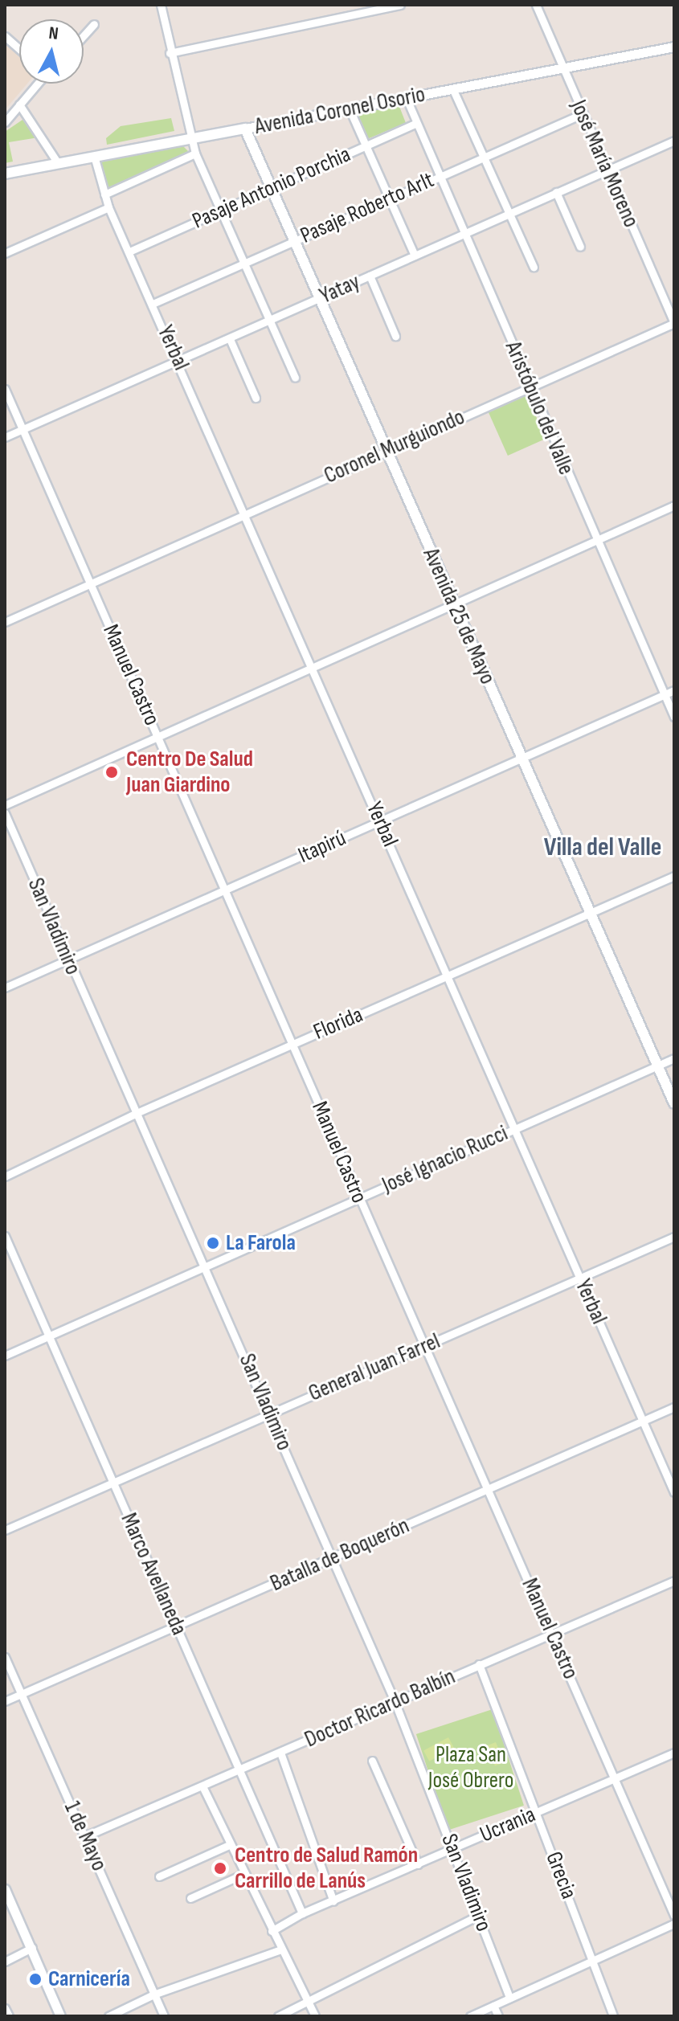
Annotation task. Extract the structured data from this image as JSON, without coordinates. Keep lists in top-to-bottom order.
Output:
{
  "streets": {
    "main road": ["Avenida Coronel Osorio", "Avenida 25 de Mayo"],
    "street": [
      "José María Moreno",
      "Pasaje Antonio Porchia",
      "Pasaje Roberto Arlt",
      "Yatay",
      "Yerbal",
      "Aristóbulo del Valle",
      "Coronel Murguiondo",
      "Manuel Castro",
      "Itapirú",
      "San Vladimiro",
      "Florida",
      "José Ignacio Rucci",
      "General Juan Farrel",
      "Batalla de Boquerón",
      "Marco Avellaneda",
      "Doctor Ricardo Balbín",
      "Ucrania",
      "1 de Mayo",
      "Grecia"
    ]
  },
  "crossings": [
    ["Avenida Coronel Osorio", "José María Moreno"],
    ["Avenida Coronel Osorio", "Yerbal"],
    ["Avenida Coronel Osorio", "Aristóbulo del Valle"],
    ["Avenida Coronel Osorio", "Avenida 25 de Mayo"],
    ["José María Moreno", "Pasaje Roberto Arlt"],
    ["José María Moreno", "Yatay"],
    ["José María Moreno", "Coronel Murguiondo"],
    ["Pasaje Antonio Porchia", "Yerbal"],
    ["Pasaje Antonio Porchia", "Aristóbulo del Valle"],
    ["Pasaje Antonio Porchia", "Avenida 25 de Mayo"],
    ["Pasaje Roberto Arlt", "Yerbal"],
    ["Pasaje Roberto Arlt", "Aristóbulo del Valle"],
    ["Pasaje Roberto Arlt", "Avenida 25 de Mayo"],
    ["Yatay", "Yerbal"],
    ["Yatay", "Aristóbulo del Valle"],
    ["Yatay", "Avenida 25 de Mayo"],
    ["Yatay", "Manuel Castro"],
    ["Yerbal", "Coronel Murguiondo"],
    ["Yerbal", "Itapirú"],
    ["Yerbal", "Florida"],
    ["Yerbal", "José Ignacio Rucci"],
    ["Yerbal", "General Juan Farrel"],
    ["Yerbal", "Batalla de Boquerón"],
    ["Aristóbulo del Valle", "Coronel Murguiondo"],
    ["Aristóbulo del Valle", "Itapirú"],
    ["Coronel Murguiondo", "Avenida 25 de Mayo"],
    ["Coronel Murguiondo", "Manuel Castro"],
    ["Avenida 25 de Mayo", "Itapirú"],
    ["Avenida 25 de Mayo", "Florida"],
    ["Avenida 25 de Mayo", "José Ignacio Rucci"],
    ["Manuel Castro", "Itapirú"],
    ["Manuel Castro", "Florida"],
    ["Manuel Castro", "José Ignacio Rucci"],
    ["Manuel Castro", "General Juan Farrel"],
    ["Manuel Castro", "Batalla de Boquerón"],
    ["Manuel Castro", "Doctor Ricardo Balbín"],
    ["Manuel Castro", "Ucrania"],
    ["Itapirú", "San Vladimiro"],
    ["San Vladimiro", "Florida"],
    ["San Vladimiro", "José Ignacio Rucci"],
    ["San Vladimiro", "General Juan Farrel"],
    ["San Vladimiro", "Batalla de Boquerón"],
    ["San Vladimiro", "Doctor Ricardo Balbín"],
    ["San Vladimiro", "Ucrania"],
    ["José Ignacio Rucci", "Marco Avellaneda"],
    ["General Juan Farrel", "Marco Avellaneda"],
    ["Batalla de Boquerón", "Marco Avellaneda"],
    ["Batalla de Boquerón", "1 de Mayo"],
    ["Marco Avellaneda", "Doctor Ricardo Balbín"],
    ["Marco Avellaneda", "Ucrania"],
    ["Doctor Ricardo Balbín", "1 de Mayo"],
    ["Doctor Ricardo Balbín", "Grecia"],
    ["Ucrania", "Grecia"]
  ],
  "districts": ["Villa del Valle"],
  "parks": ["Plaza San José Obrero"],
  "places": [
    "Centro De Salud Juan Giardino",
    "La Farola",
    "Centro de Salud Ramón Carrillo de Lanús",
    "Carnicería"
  ],
  "north": "top"
}
